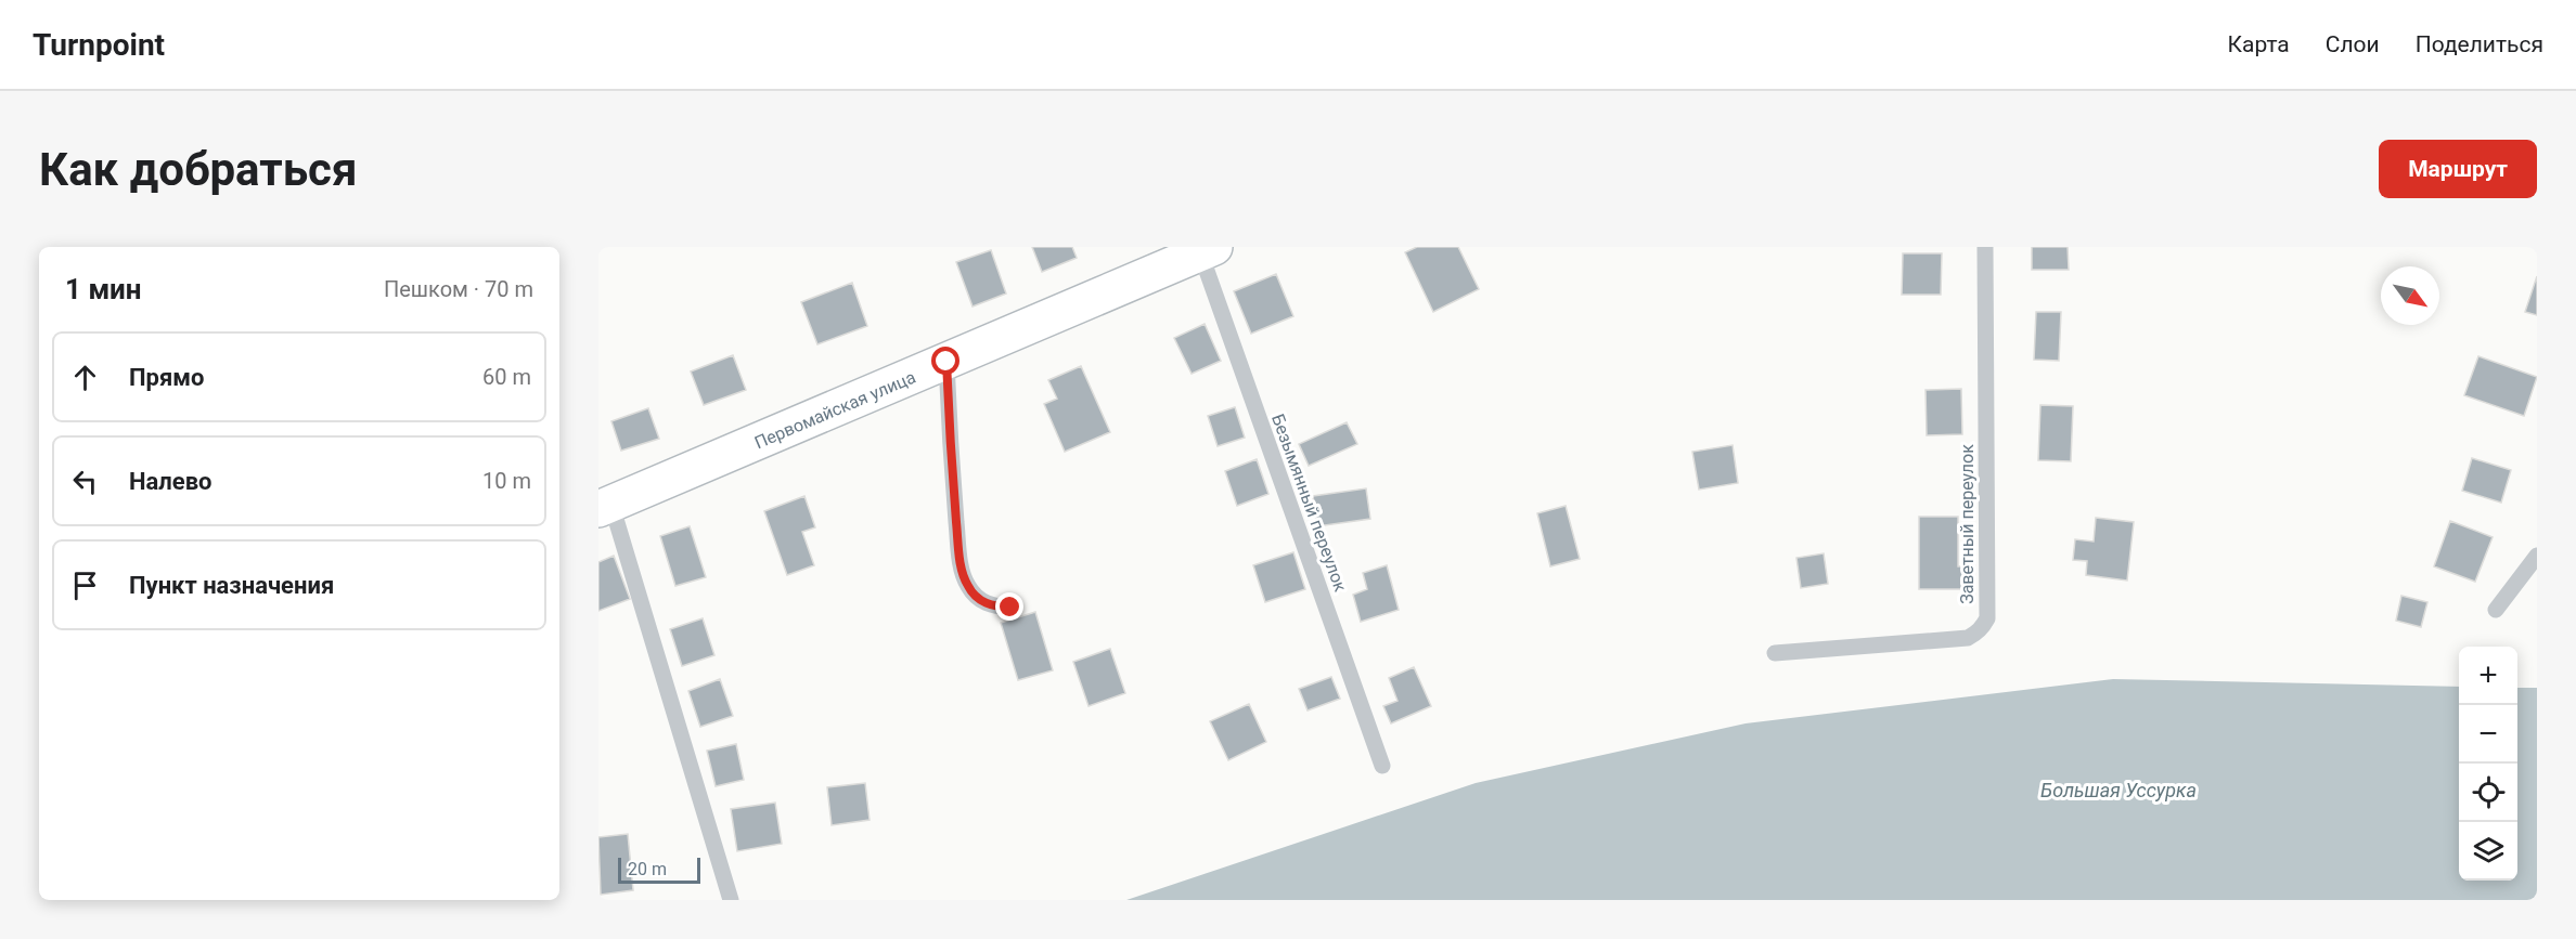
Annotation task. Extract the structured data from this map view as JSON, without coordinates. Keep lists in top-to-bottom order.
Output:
{
  "streets": {
    "main road": ["Первомайская улица"],
    "lane": ["Безымянный переулок", "Заветный переулок"]
  },
  "crossings": [
    ["Первомайская улица", "Безымянный переулок"]
  ],
  "water": ["Большая Уссурка"],
  "scale_bar": "20 m",
  "north": "bottom right",
  "page": {
    "header": "Turnpoint",
    "nav": ["Карта", "Слои", "Поделиться"],
    "buttons": "Маршрут",
    "title": "Как добраться",
    "heading": ["1 мин", "Пешком · 70 m"],
    "list": [
      ["Прямо", "60 m"],
      ["Налево", "10 m"],
      "Пункт назначения"
    ],
    "map_buttons": ["+", "−"],
    "scale": "20 m"
  }
}
